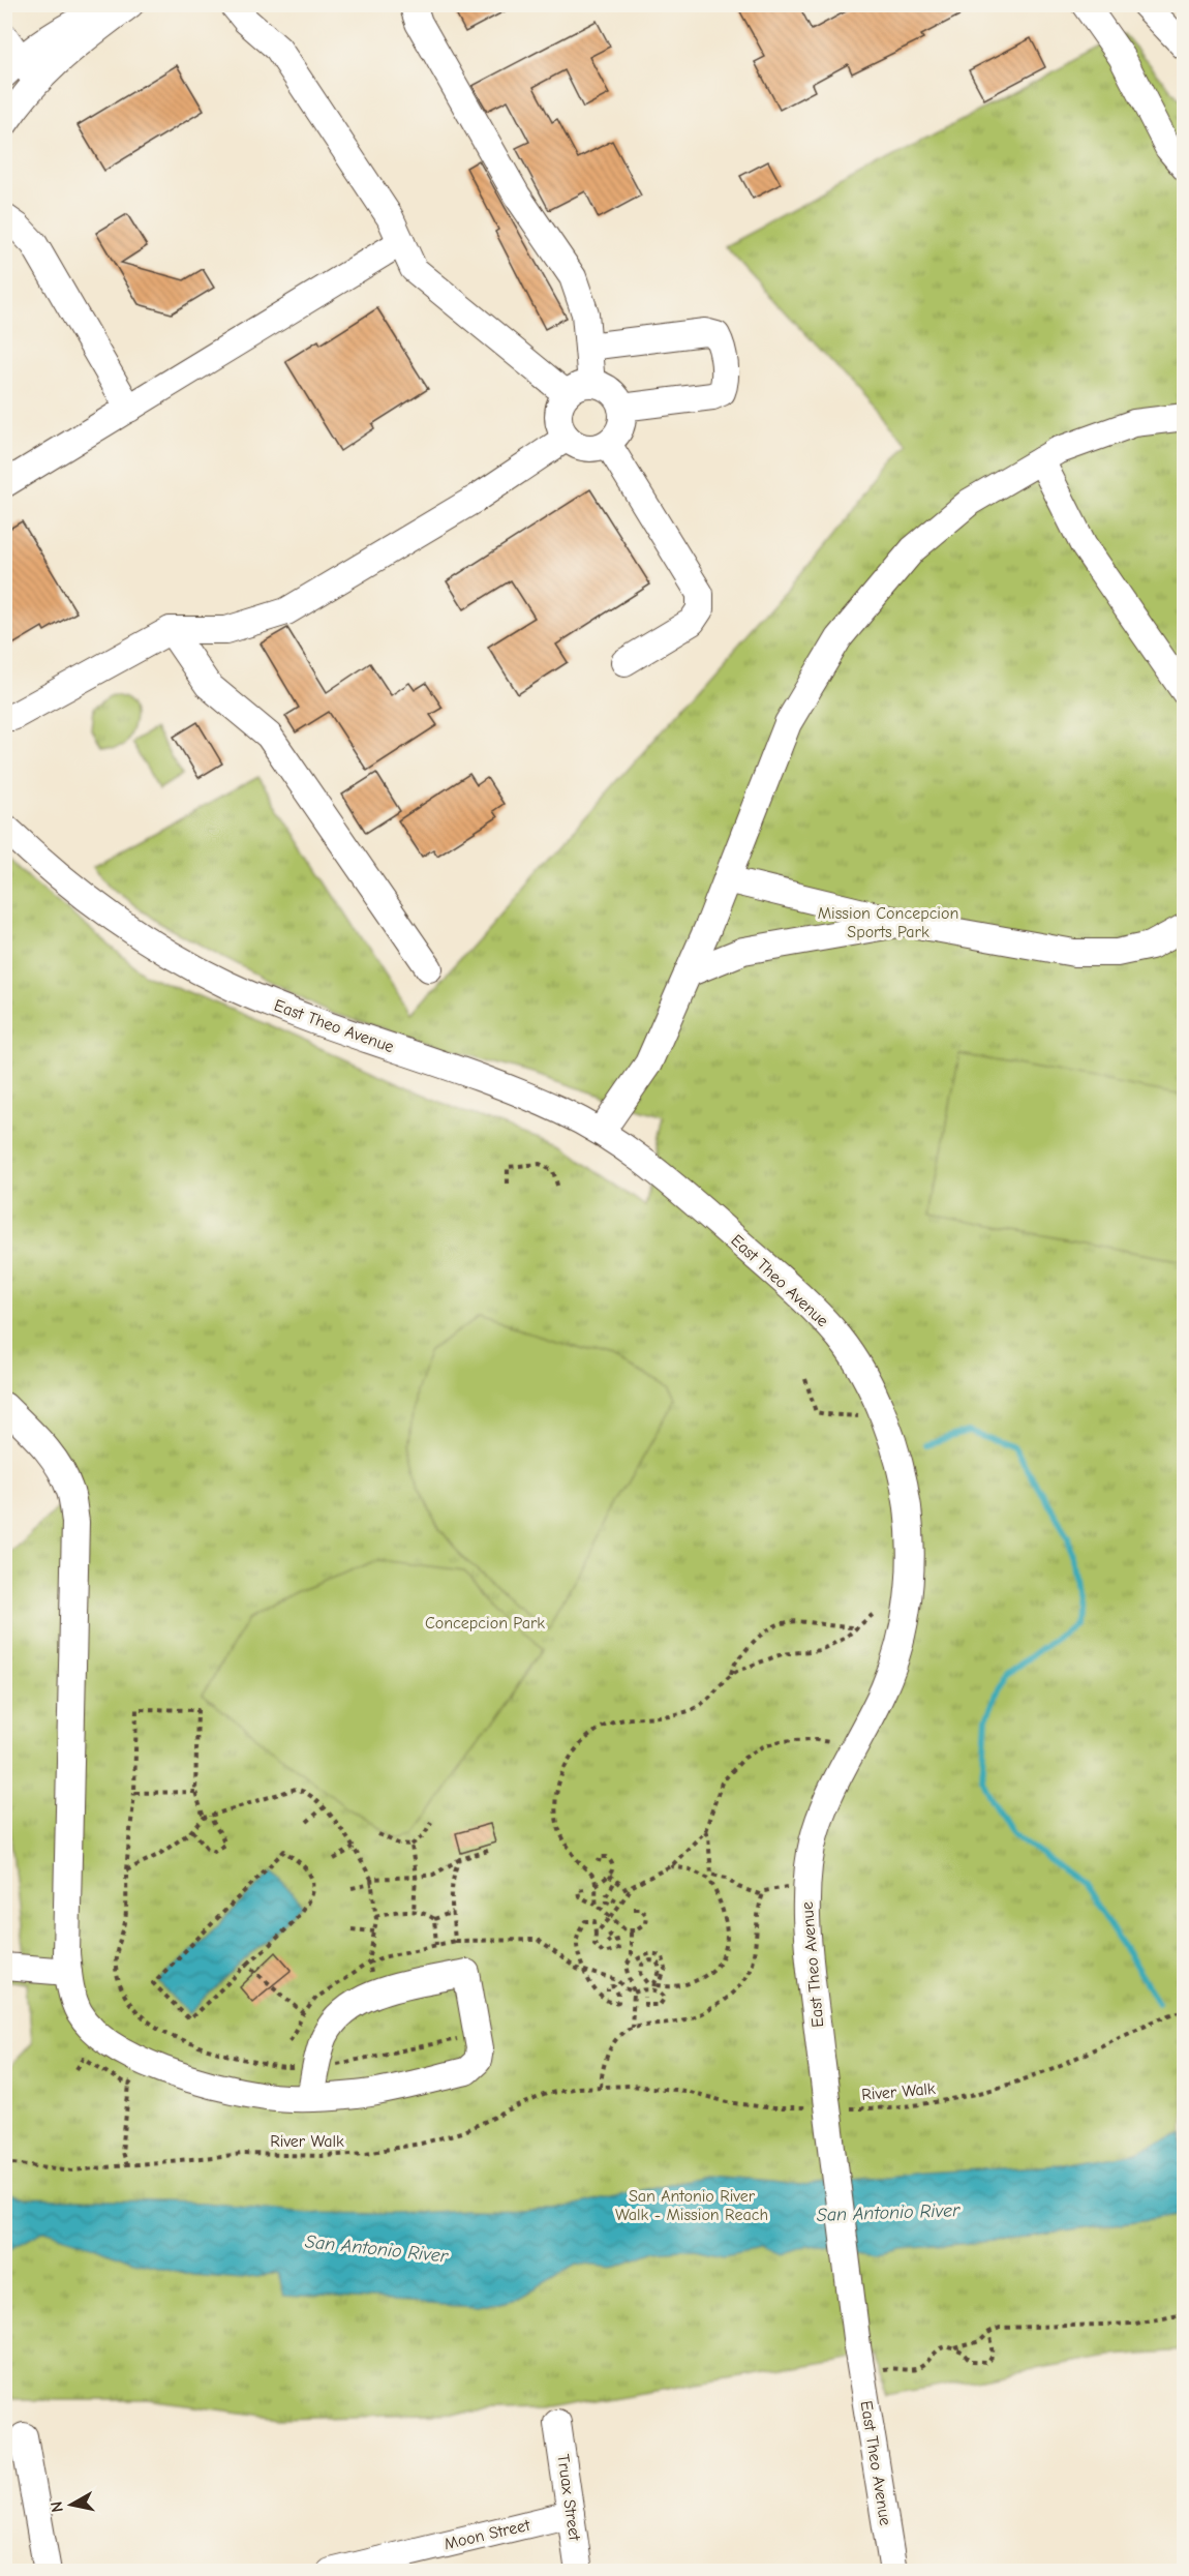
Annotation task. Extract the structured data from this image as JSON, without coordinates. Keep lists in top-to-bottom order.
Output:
{
  "streets": {
    "street": ["East Theo Avenue", "Truax Street", "Moon Street"],
    "path": ["River Walk"]
  },
  "crossings": [
    ["Truax Street", "Moon Street"]
  ],
  "water": ["San Antonio River"],
  "parks": ["Mission Concepcion Sports Park", "Concepcion Park", "San Antonio River Walk - Mission Reach"],
  "north": "left"
}
